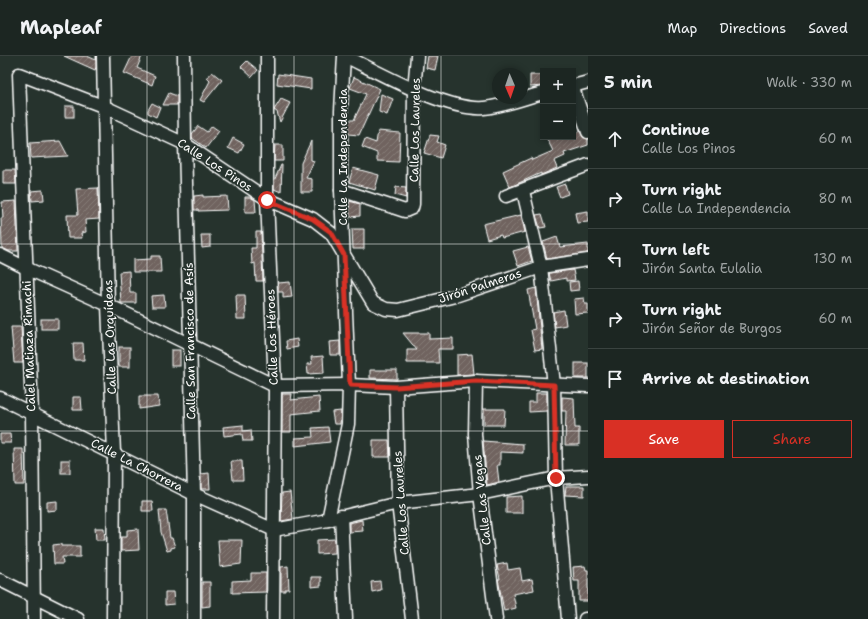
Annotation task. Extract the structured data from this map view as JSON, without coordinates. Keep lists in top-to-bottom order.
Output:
{
  "streets": {
    "street": [
      "Calle Los Laureles",
      "Calle La Independencia",
      "Calle Los Pinos",
      "Jirón Palmeras",
      "Calle Las Orquídeas",
      "Calle Los Héroes",
      "Calle San Francisco de Asís",
      "Calel Matiaza Rimachi",
      "Calle La Chorrera",
      "Calle Las Vegas"
    ]
  },
  "crossings": [
    ["Calle Los Laureles", "Calle La Independencia"],
    ["Calle La Independencia", "Calle Los Pinos"],
    ["Calle Los Pinos", "Jirón Palmeras"],
    ["Calle Los Pinos", "Calle Las Orquídeas"],
    ["Calle Los Pinos", "Calle Los Héroes"],
    ["Calle Los Pinos", "Calle San Francisco de Asís"],
    ["Calle Los Pinos", "Calel Matiaza Rimachi"],
    ["Calle Las Orquídeas", "Calle La Chorrera"],
    ["Calle Los Héroes", "Calle La Chorrera"],
    ["Calle San Francisco de Asís", "Calle La Chorrera"],
    ["Calel Matiaza Rimachi", "Calle La Chorrera"]
  ],
  "north": "bottom",
  "page": {
    "header": "Mapleaf",
    "nav": ["Map", "Directions", "Saved"],
    "heading": ["5 min", "Walk · 330 m"],
    "map_buttons": ["+", "−"],
    "list": [
      ["Continue", "Calle Los Pinos", "60 m"],
      ["Turn right", "Calle La Independencia", "80 m"],
      ["Turn left", "Jirón Santa Eulalia", "130 m"],
      ["Turn right", "Jirón Señor de Burgos", "60 m"],
      "Arrive at destination"
    ],
    "buttons": ["Save", "Share"]
  }
}
